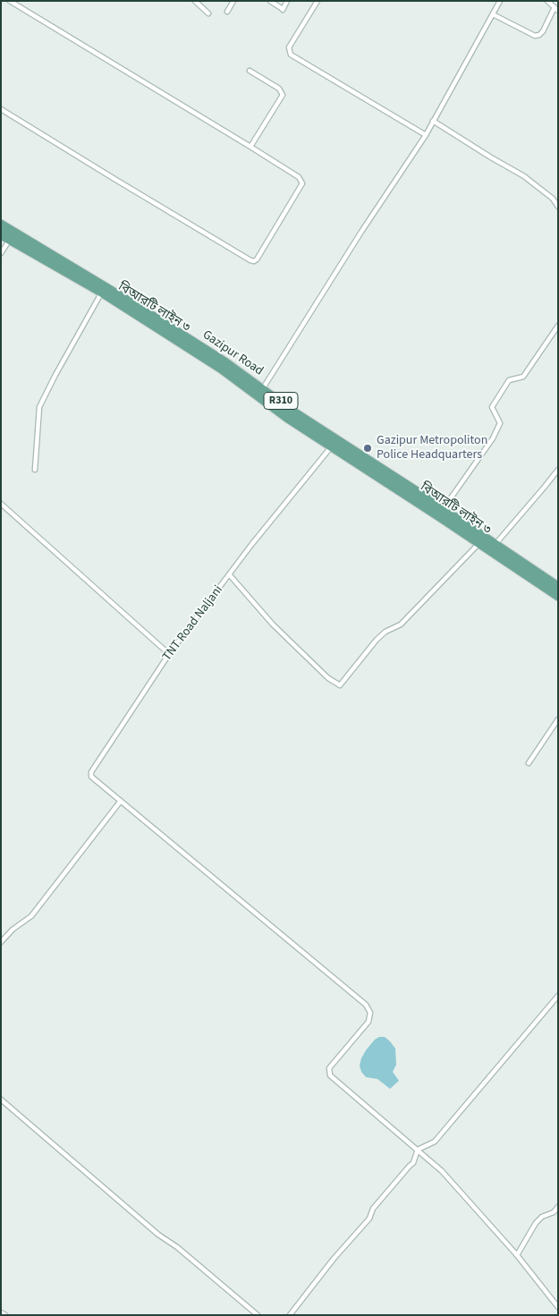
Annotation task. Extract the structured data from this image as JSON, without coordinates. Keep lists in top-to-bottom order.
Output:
{
  "streets": {
    "main road": ["বিআরটি লাইন ৩", "Gazipur Road", "R310"],
    "street": ["TNT Road Naljani"]
  },
  "crossings": [
    ["Gazipur Road", "TNT Road Naljani"]
  ],
  "places": ["Gazipur Metropoliton Police Headquarters"]
}
